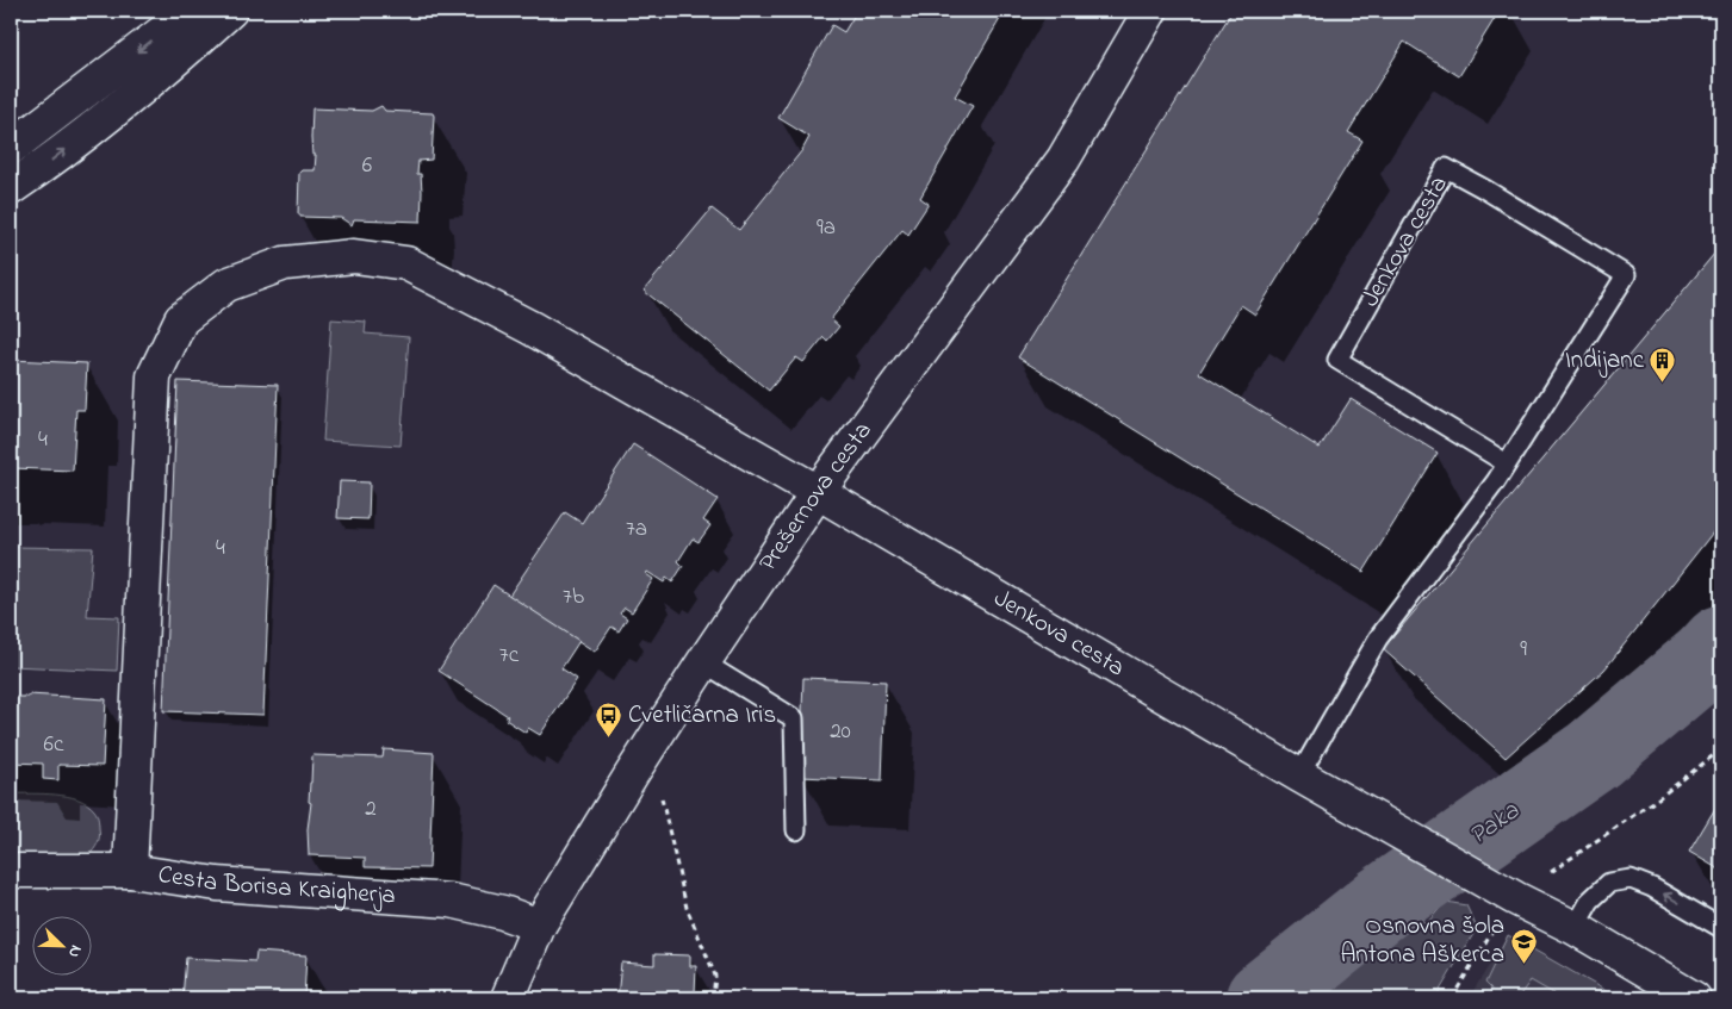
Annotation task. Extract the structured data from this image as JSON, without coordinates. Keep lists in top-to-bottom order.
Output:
{
  "streets": {
    "street": ["Jenkova cesta", "Prešernova cesta", "Cesta Borisa Kraigherja"]
  },
  "crossings": [
    ["Jenkova cesta", "Prešernova cesta"],
    ["Jenkova cesta", "Cesta Borisa Kraigherja"],
    ["Prešernova cesta", "Cesta Borisa Kraigherja"]
  ],
  "water": ["Paka"],
  "places": {
    "building": ["Indijanc"],
    "bus stop": ["Cvetličarna Iris"],
    "school or university": ["Osnovna šola Antona Aškerca"]
  },
  "house_numbers": [
    "6",
    "9a",
    "4",
    "7a",
    "4",
    "7b",
    "9",
    "7c",
    "20",
    "6c",
    "2"
  ],
  "north": "bottom right"
}
